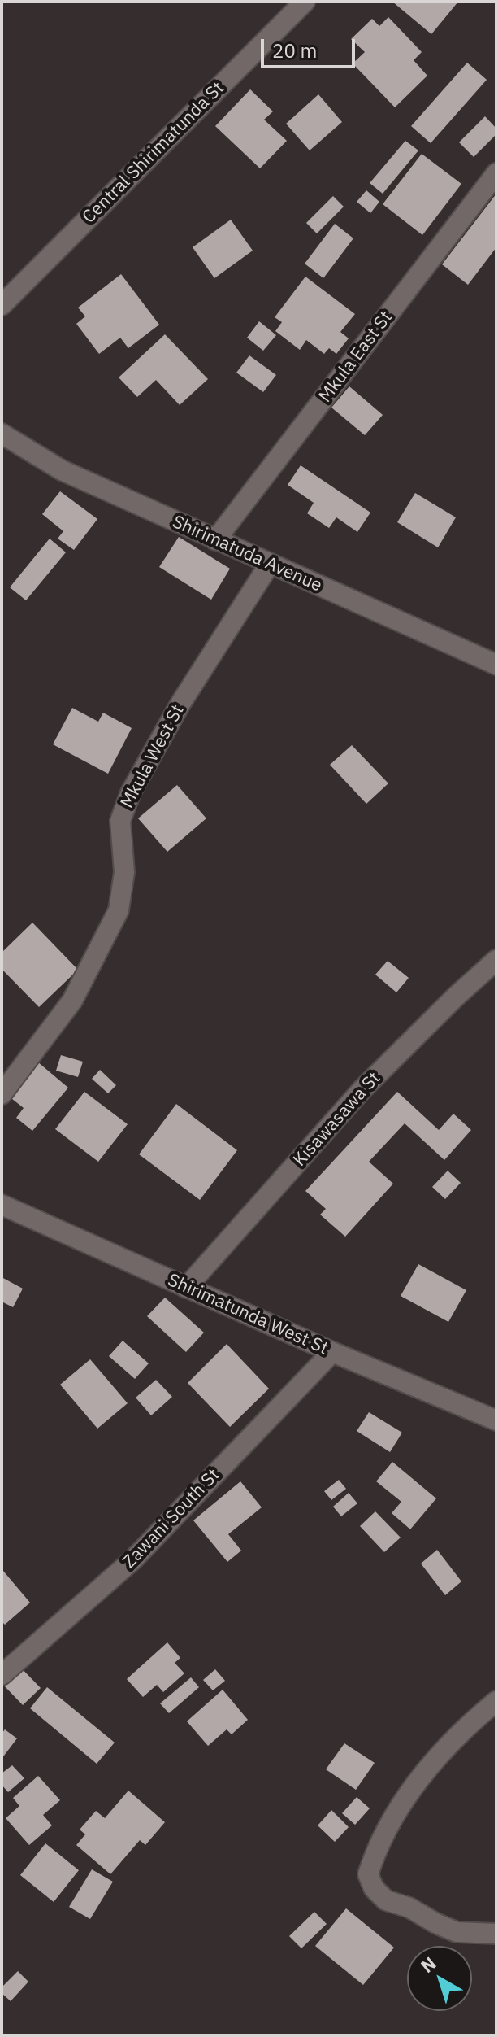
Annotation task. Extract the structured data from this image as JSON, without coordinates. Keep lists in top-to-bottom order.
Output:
{
  "streets": {
    "street": [
      "Central Shirimatunda St",
      "Mkula East St",
      "Shirimatuda Avenue",
      "Mkula West St",
      "Kisawasawa St",
      "Shirimatunda West St",
      "Zawani South St"
    ]
  },
  "crossings": [
    ["Mkula East St", "Shirimatuda Avenue"],
    ["Shirimatuda Avenue", "Mkula West St"],
    ["Kisawasawa St", "Shirimatunda West St"],
    ["Shirimatunda West St", "Zawani South St"]
  ],
  "scale_bar": "20 m",
  "north": "top left"
}
